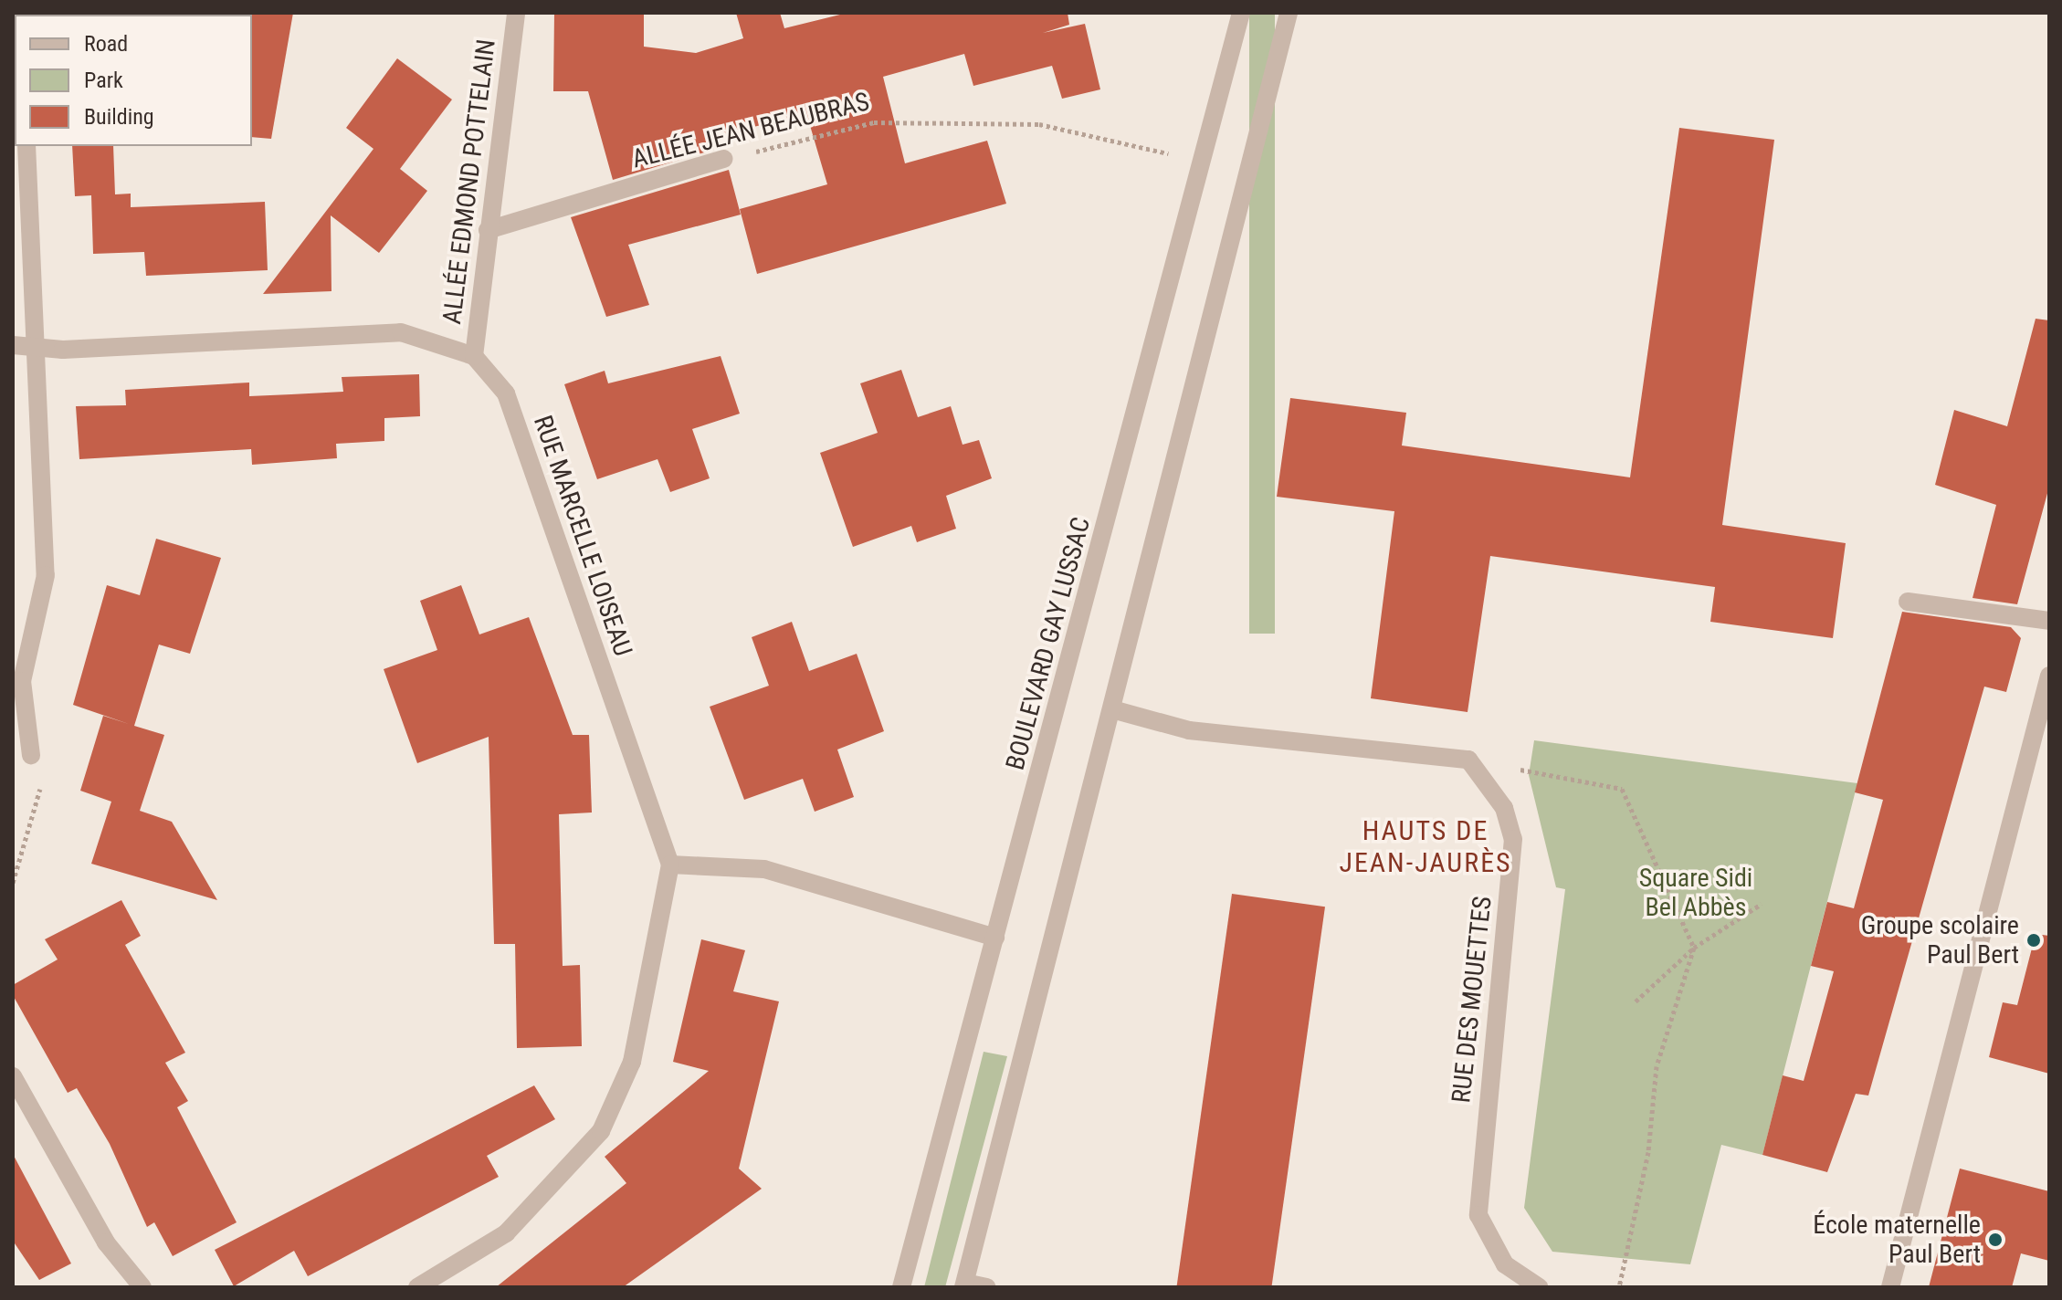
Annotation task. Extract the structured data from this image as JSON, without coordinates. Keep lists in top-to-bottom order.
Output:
{
  "streets": {
    "street": [
      "ALLÉE JEAN BEAUBRAS",
      "ALLÉE EDMOND POTTELAIN",
      "RUE MARCELLE LOISEAU",
      "BOULEVARD GAY LUSSAC",
      "RUE DES MOUETTES"
    ]
  },
  "crossings": [
    ["ALLÉE JEAN BEAUBRAS", "ALLÉE EDMOND POTTELAIN"],
    ["ALLÉE JEAN BEAUBRAS", "BOULEVARD GAY LUSSAC"],
    ["ALLÉE EDMOND POTTELAIN", "RUE MARCELLE LOISEAU"]
  ],
  "districts": ["HAUTS DE JEAN-JAURÈS"],
  "parks": ["Square Sidi Bel Abbès"],
  "places": ["Groupe scolaire Paul Bert", "École maternelle Paul Bert"],
  "legend": ["Road", "Park", "Building"]
}
